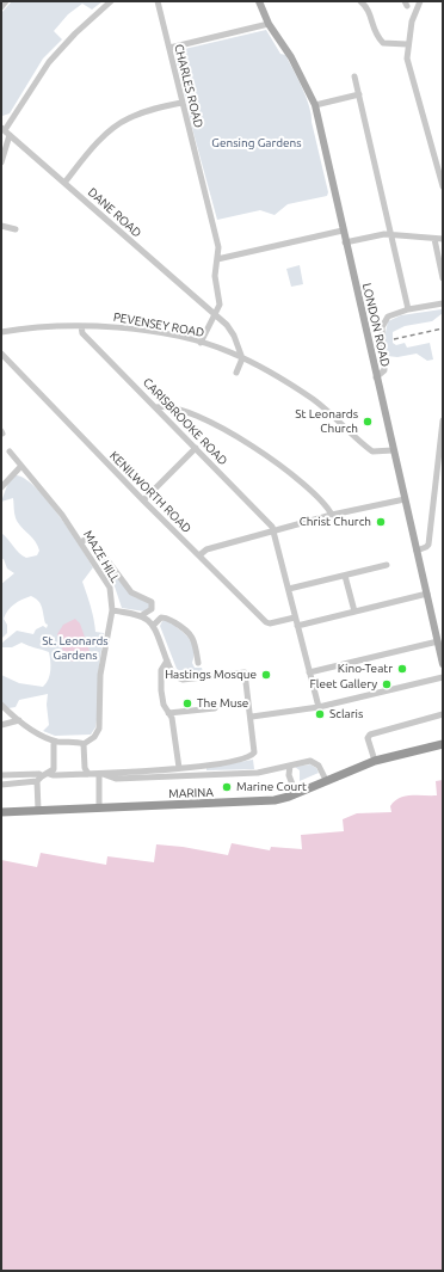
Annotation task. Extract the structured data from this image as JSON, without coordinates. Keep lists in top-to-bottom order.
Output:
{
  "streets": {
    "highway": ["MARINA"],
    "main road": ["LONDON ROAD"],
    "street": [
      "CHARLES ROAD",
      "DANE ROAD",
      "PEVENSEY ROAD",
      "CARISBROOKE ROAD",
      "KENILWORTH ROAD",
      "MAZE HILL"
    ]
  },
  "crossings": [
    ["CHARLES ROAD", "DANE ROAD"],
    ["CHARLES ROAD", "PEVENSEY ROAD"],
    ["PEVENSEY ROAD", "LONDON ROAD"],
    ["PEVENSEY ROAD", "CARISBROOKE ROAD"]
  ],
  "parks": ["Gensing Gardens", "St. Leonards Gardens"],
  "places": [
    "St Leonards Church",
    "Christ Church",
    "Kino-Teatr",
    "Hastings Mosque",
    "Fleet Gallery",
    "The Muse",
    "Sclaris",
    "Marine Court"
  ]
}
